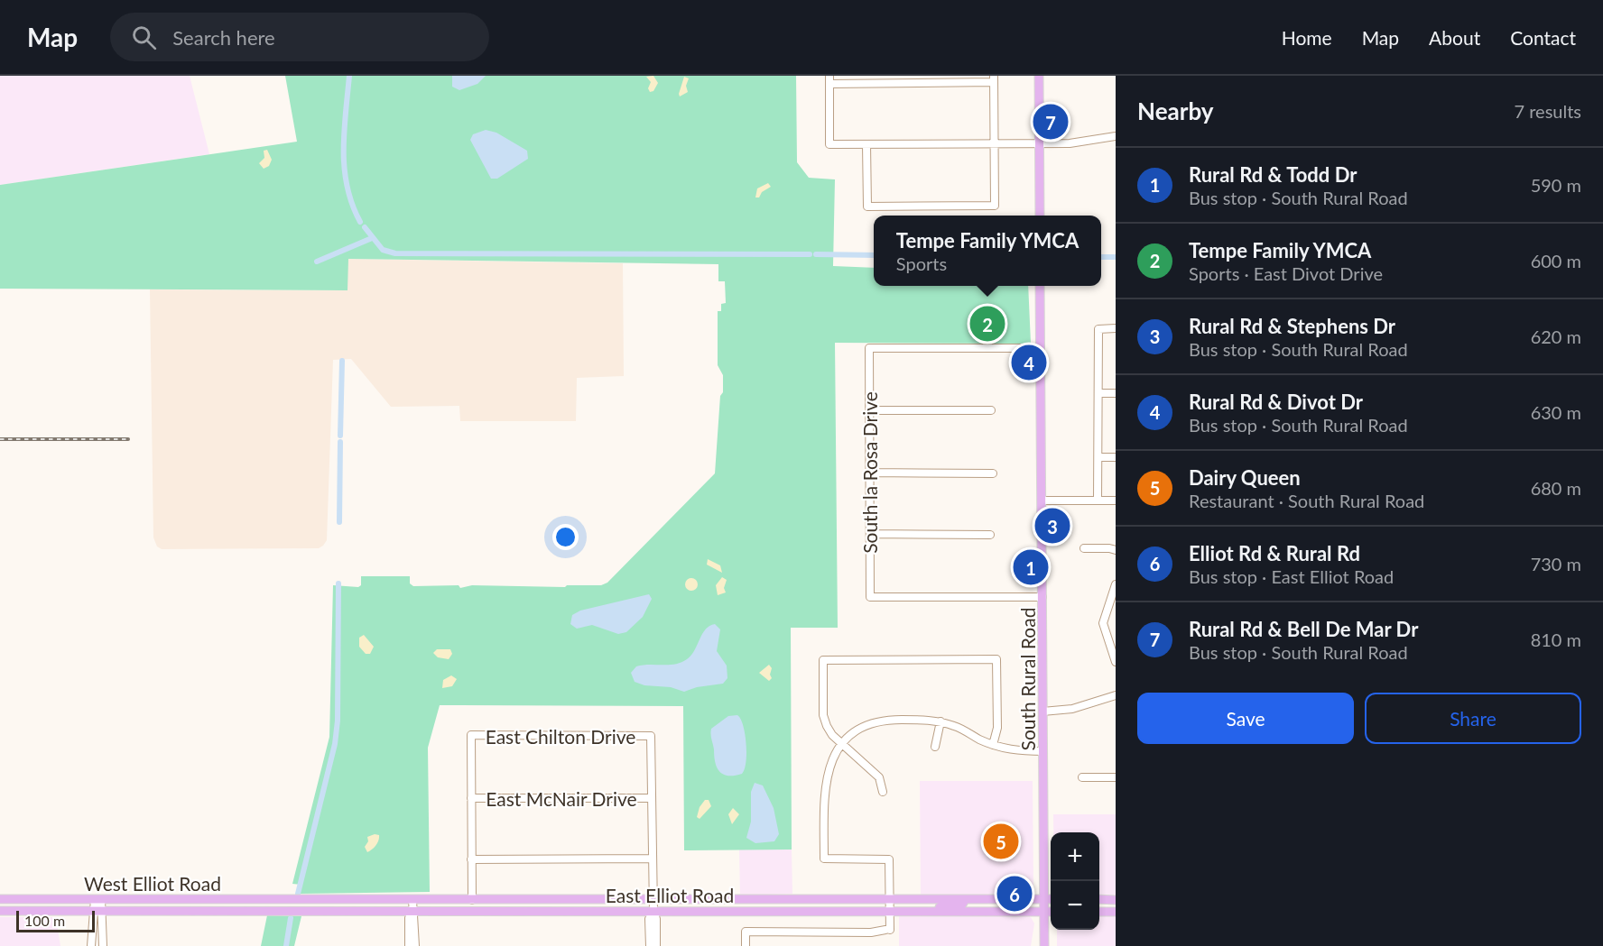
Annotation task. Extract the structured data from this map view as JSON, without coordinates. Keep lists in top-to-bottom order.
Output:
{
  "streets": {
    "main road": ["South Rural Road", "West Elliot Road", "East Elliot Road"],
    "street": ["South la Rosa Drive", "East Chilton Drive", "East McNair Drive"]
  },
  "crossings": [
    ["South la Rosa Drive", "South Rural Road"],
    ["South Rural Road", "East Elliot Road"],
    ["East Chilton Drive", "East McNair Drive"],
    ["West Elliot Road", "East Elliot Road"]
  ],
  "scale_bar": "100 m",
  "page": {
    "header": "Map",
    "search": "Search here",
    "nav": [
      "Home",
      "Map",
      "About",
      "Contact"
    ],
    "heading": ["Nearby", "7 results"],
    "pins": [
      "7",
      "2",
      "4",
      "3",
      "1",
      "5",
      "6"
    ],
    "list": [
      {
        "mark": "1",
        "name": "Rural Rd & Todd Dr",
        "note": "Bus stop · South Rural Road",
        "value": "590 m"
      },
      {
        "mark": "2",
        "name": "Tempe Family YMCA",
        "note": "Sports · East Divot Drive",
        "value": "600 m"
      },
      {
        "mark": "3",
        "name": "Rural Rd & Stephens Dr",
        "note": "Bus stop · South Rural Road",
        "value": "620 m"
      },
      {
        "mark": "4",
        "name": "Rural Rd & Divot Dr",
        "note": "Bus stop · South Rural Road",
        "value": "630 m"
      },
      {
        "mark": "5",
        "name": "Dairy Queen",
        "note": "Restaurant · South Rural Road",
        "value": "680 m"
      },
      {
        "mark": "6",
        "name": "Elliot Rd & Rural Rd",
        "note": "Bus stop · East Elliot Road",
        "value": "730 m"
      },
      {
        "mark": "7",
        "name": "Rural Rd & Bell De Mar Dr",
        "note": "Bus stop · South Rural Road",
        "value": "810 m"
      }
    ],
    "popup": ["Tempe Family YMCA", "Sports"],
    "buttons": ["Save", "Share"],
    "map_buttons": ["+", "−"],
    "scale": "100 m"
  }
}
